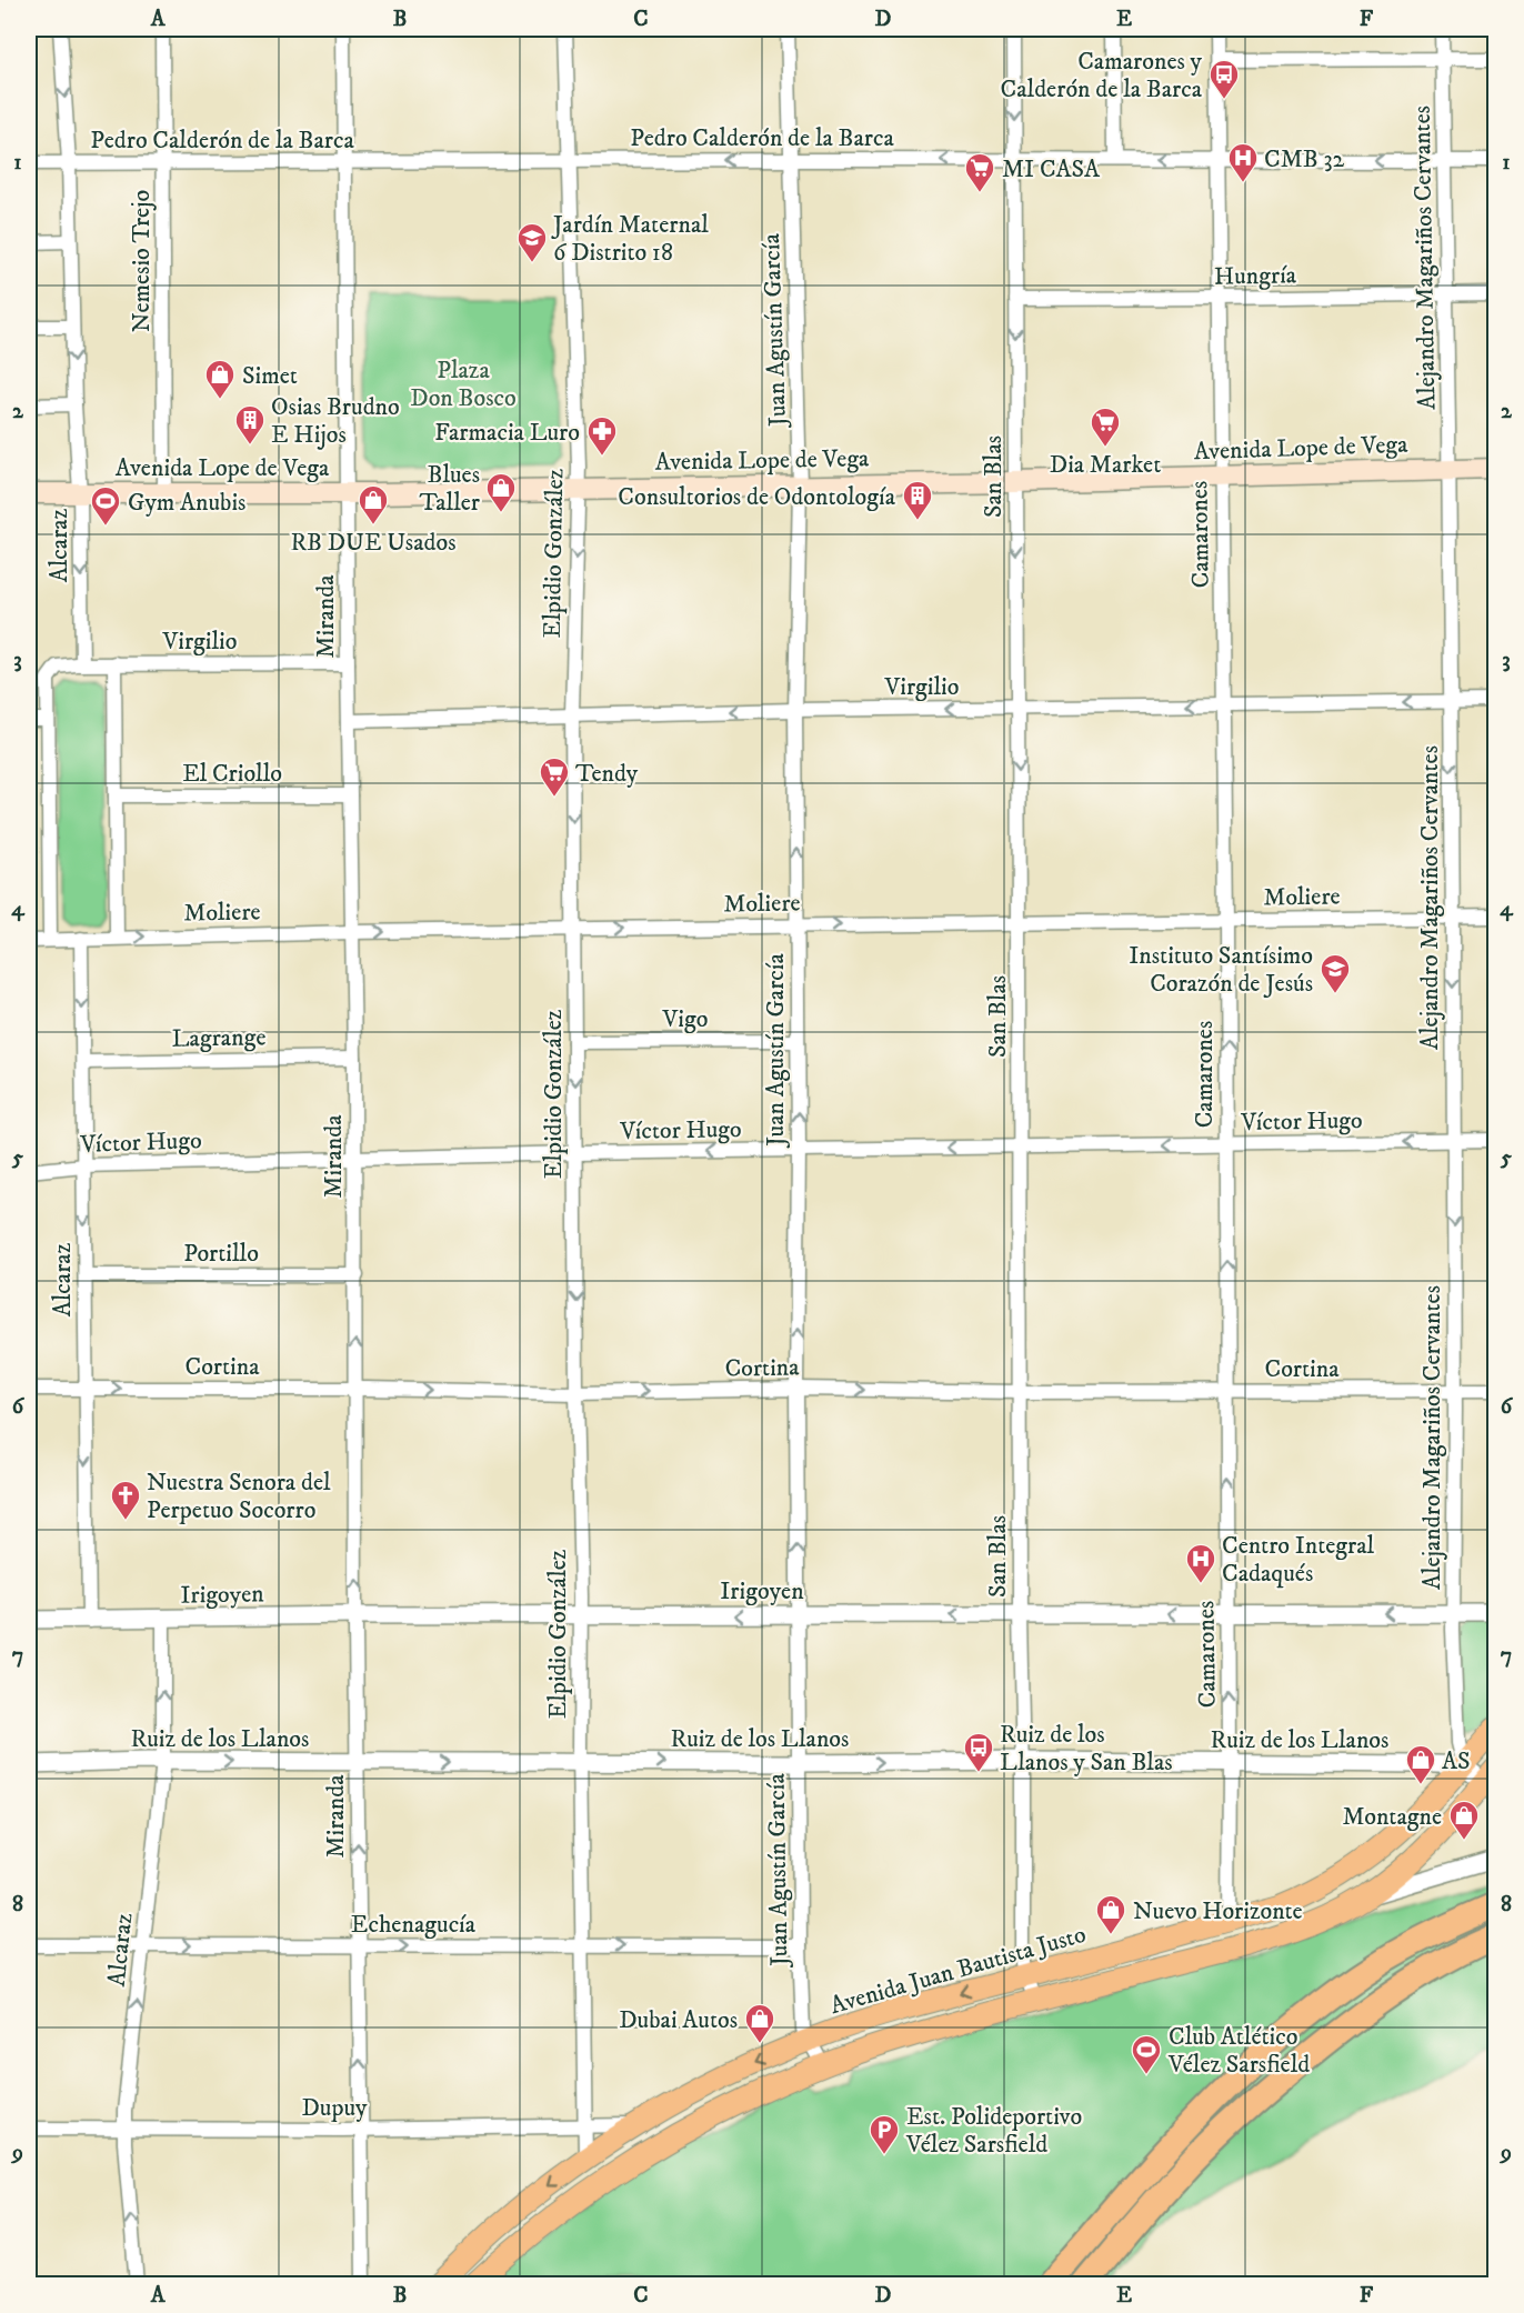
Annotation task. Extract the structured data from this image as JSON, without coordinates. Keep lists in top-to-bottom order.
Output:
{
  "streets": {
    "main road": ["Avenida Lope de Vega", "Avenida Juan Bautista Justo"],
    "street": [
      "Pedro Calderón de la Barca",
      "Alejandro Magariños Cervantes",
      "Nemesio Trejo",
      "Hungría",
      "Juan Agustín García",
      "San Blas",
      "Camarones",
      "Alcaraz",
      "Elpidio González",
      "Miranda",
      "Virgilio",
      "El Criollo",
      "Moliere",
      "Vigo",
      "Lagrange",
      "Víctor Hugo",
      "Portillo",
      "Cortina",
      "Irigoyen",
      "Ruiz de los Llanos",
      "Echenagucía",
      "Dupuy"
    ]
  },
  "crossings": [
    ["Pedro Calderón de la Barca", "Alejandro Magariños Cervantes"],
    ["Pedro Calderón de la Barca", "Nemesio Trejo"],
    ["Pedro Calderón de la Barca", "Juan Agustín García"],
    ["Pedro Calderón de la Barca", "San Blas"],
    ["Pedro Calderón de la Barca", "Camarones"],
    ["Pedro Calderón de la Barca", "Alcaraz"],
    ["Pedro Calderón de la Barca", "Elpidio González"],
    ["Pedro Calderón de la Barca", "Miranda"],
    ["Alejandro Magariños Cervantes", "Hungría"],
    ["Alejandro Magariños Cervantes", "Avenida Lope de Vega"],
    ["Alejandro Magariños Cervantes", "Virgilio"],
    ["Alejandro Magariños Cervantes", "Moliere"],
    ["Alejandro Magariños Cervantes", "Víctor Hugo"],
    ["Alejandro Magariños Cervantes", "Cortina"],
    ["Alejandro Magariños Cervantes", "Irigoyen"],
    ["Alejandro Magariños Cervantes", "Ruiz de los Llanos"],
    ["Alejandro Magariños Cervantes", "Avenida Juan Bautista Justo"],
    ["Nemesio Trejo", "Avenida Lope de Vega"],
    ["Hungría", "San Blas"],
    ["Hungría", "Camarones"],
    ["Juan Agustín García", "Avenida Lope de Vega"],
    ["Juan Agustín García", "Virgilio"],
    ["Juan Agustín García", "Moliere"],
    ["Juan Agustín García", "Vigo"],
    ["Juan Agustín García", "Víctor Hugo"],
    ["Juan Agustín García", "Cortina"],
    ["Juan Agustín García", "Irigoyen"],
    ["Juan Agustín García", "Ruiz de los Llanos"],
    ["Juan Agustín García", "Echenagucía"],
    ["Juan Agustín García", "Avenida Juan Bautista Justo"],
    ["Avenida Lope de Vega", "San Blas"],
    ["Avenida Lope de Vega", "Camarones"],
    ["Avenida Lope de Vega", "Alcaraz"],
    ["Avenida Lope de Vega", "Elpidio González"],
    ["Avenida Lope de Vega", "Miranda"],
    ["San Blas", "Virgilio"],
    ["San Blas", "Moliere"],
    ["San Blas", "Víctor Hugo"],
    ["San Blas", "Cortina"],
    ["San Blas", "Irigoyen"],
    ["San Blas", "Ruiz de los Llanos"],
    ["San Blas", "Avenida Juan Bautista Justo"],
    ["Camarones", "Virgilio"],
    ["Camarones", "Moliere"],
    ["Camarones", "Víctor Hugo"],
    ["Camarones", "Cortina"],
    ["Camarones", "Irigoyen"],
    ["Camarones", "Ruiz de los Llanos"],
    ["Camarones", "Avenida Juan Bautista Justo"],
    ["Alcaraz", "Virgilio"],
    ["Alcaraz", "Moliere"],
    ["Alcaraz", "Lagrange"],
    ["Alcaraz", "Víctor Hugo"],
    ["Alcaraz", "Portillo"],
    ["Alcaraz", "Cortina"],
    ["Alcaraz", "Irigoyen"],
    ["Alcaraz", "Ruiz de los Llanos"],
    ["Alcaraz", "Echenagucía"],
    ["Alcaraz", "Dupuy"],
    ["Elpidio González", "Virgilio"],
    ["Elpidio González", "Moliere"],
    ["Elpidio González", "Vigo"],
    ["Elpidio González", "Víctor Hugo"],
    ["Elpidio González", "Cortina"],
    ["Elpidio González", "Irigoyen"],
    ["Elpidio González", "Ruiz de los Llanos"],
    ["Elpidio González", "Echenagucía"],
    ["Elpidio González", "Avenida Juan Bautista Justo"],
    ["Elpidio González", "Dupuy"],
    ["Miranda", "Virgilio"],
    ["Miranda", "El Criollo"],
    ["Miranda", "Moliere"],
    ["Miranda", "Lagrange"],
    ["Miranda", "Víctor Hugo"],
    ["Miranda", "Portillo"],
    ["Miranda", "Cortina"],
    ["Miranda", "Irigoyen"],
    ["Miranda", "Ruiz de los Llanos"],
    ["Miranda", "Echenagucía"],
    ["Miranda", "Dupuy"],
    ["Ruiz de los Llanos", "Avenida Juan Bautista Justo"],
    ["Avenida Juan Bautista Justo", "Dupuy"]
  ],
  "one_way": [
    "Pedro Calderón de la Barca",
    "Alejandro Magariños Cervantes",
    "Juan Agustín García",
    "San Blas",
    "Camarones",
    "Elpidio González",
    "Virgilio",
    "Moliere",
    "Víctor Hugo",
    "Cortina",
    "Irigoyen",
    "Ruiz de los Llanos",
    "Echenagucía"
  ],
  "parks": ["Plaza Don Bosco"],
  "places": {
    "bus stop": ["Camarones y Calderón de la Barca", "Ruiz de los Llanos y San Blas"],
    "hospital": ["CMB 32", "Centro Integral Cadaqués"],
    "supermarket": ["MI CASA", "Dia Market", "Tendy"],
    "school or university": ["Jardín Maternal 6 Distrito 18", "Instituto Santísimo Corazón de Jesús"],
    "shop": [
      "Simet",
      "Blues Taller",
      "RB DUE Usados",
      "AS",
      "Montagne",
      "Nuevo Horizonte",
      "Dubai Autos"
    ],
    "building": ["Osias Brudno E Hijos", "Consultorios de Odontología"],
    "pharmacy": ["Farmacia Luro"],
    "sports": ["Gym Anubis", "Club Atlético Vélez Sarsfield"],
    "church": ["Nuestra Senora del Perpetuo Socorro"],
    "parking": ["Est. Polideportivo Vélez Sarsfield"]
  },
  "grid": {
    "columns": [
      "A",
      "B",
      "C",
      "D",
      "E",
      "F"
    ],
    "rows": [
      "1",
      "2",
      "3",
      "4",
      "5",
      "6",
      "7",
      "8",
      "9"
    ]
  }
}
